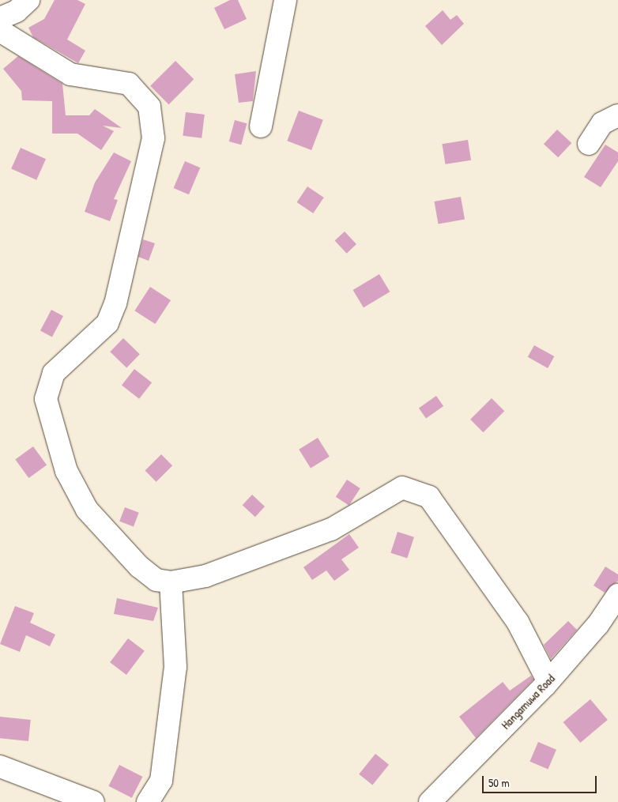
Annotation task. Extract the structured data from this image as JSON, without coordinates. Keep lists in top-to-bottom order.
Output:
{
  "streets": {
    "street": ["Hangamuwa Road"]
  },
  "scale_bar": "50 m"
}
